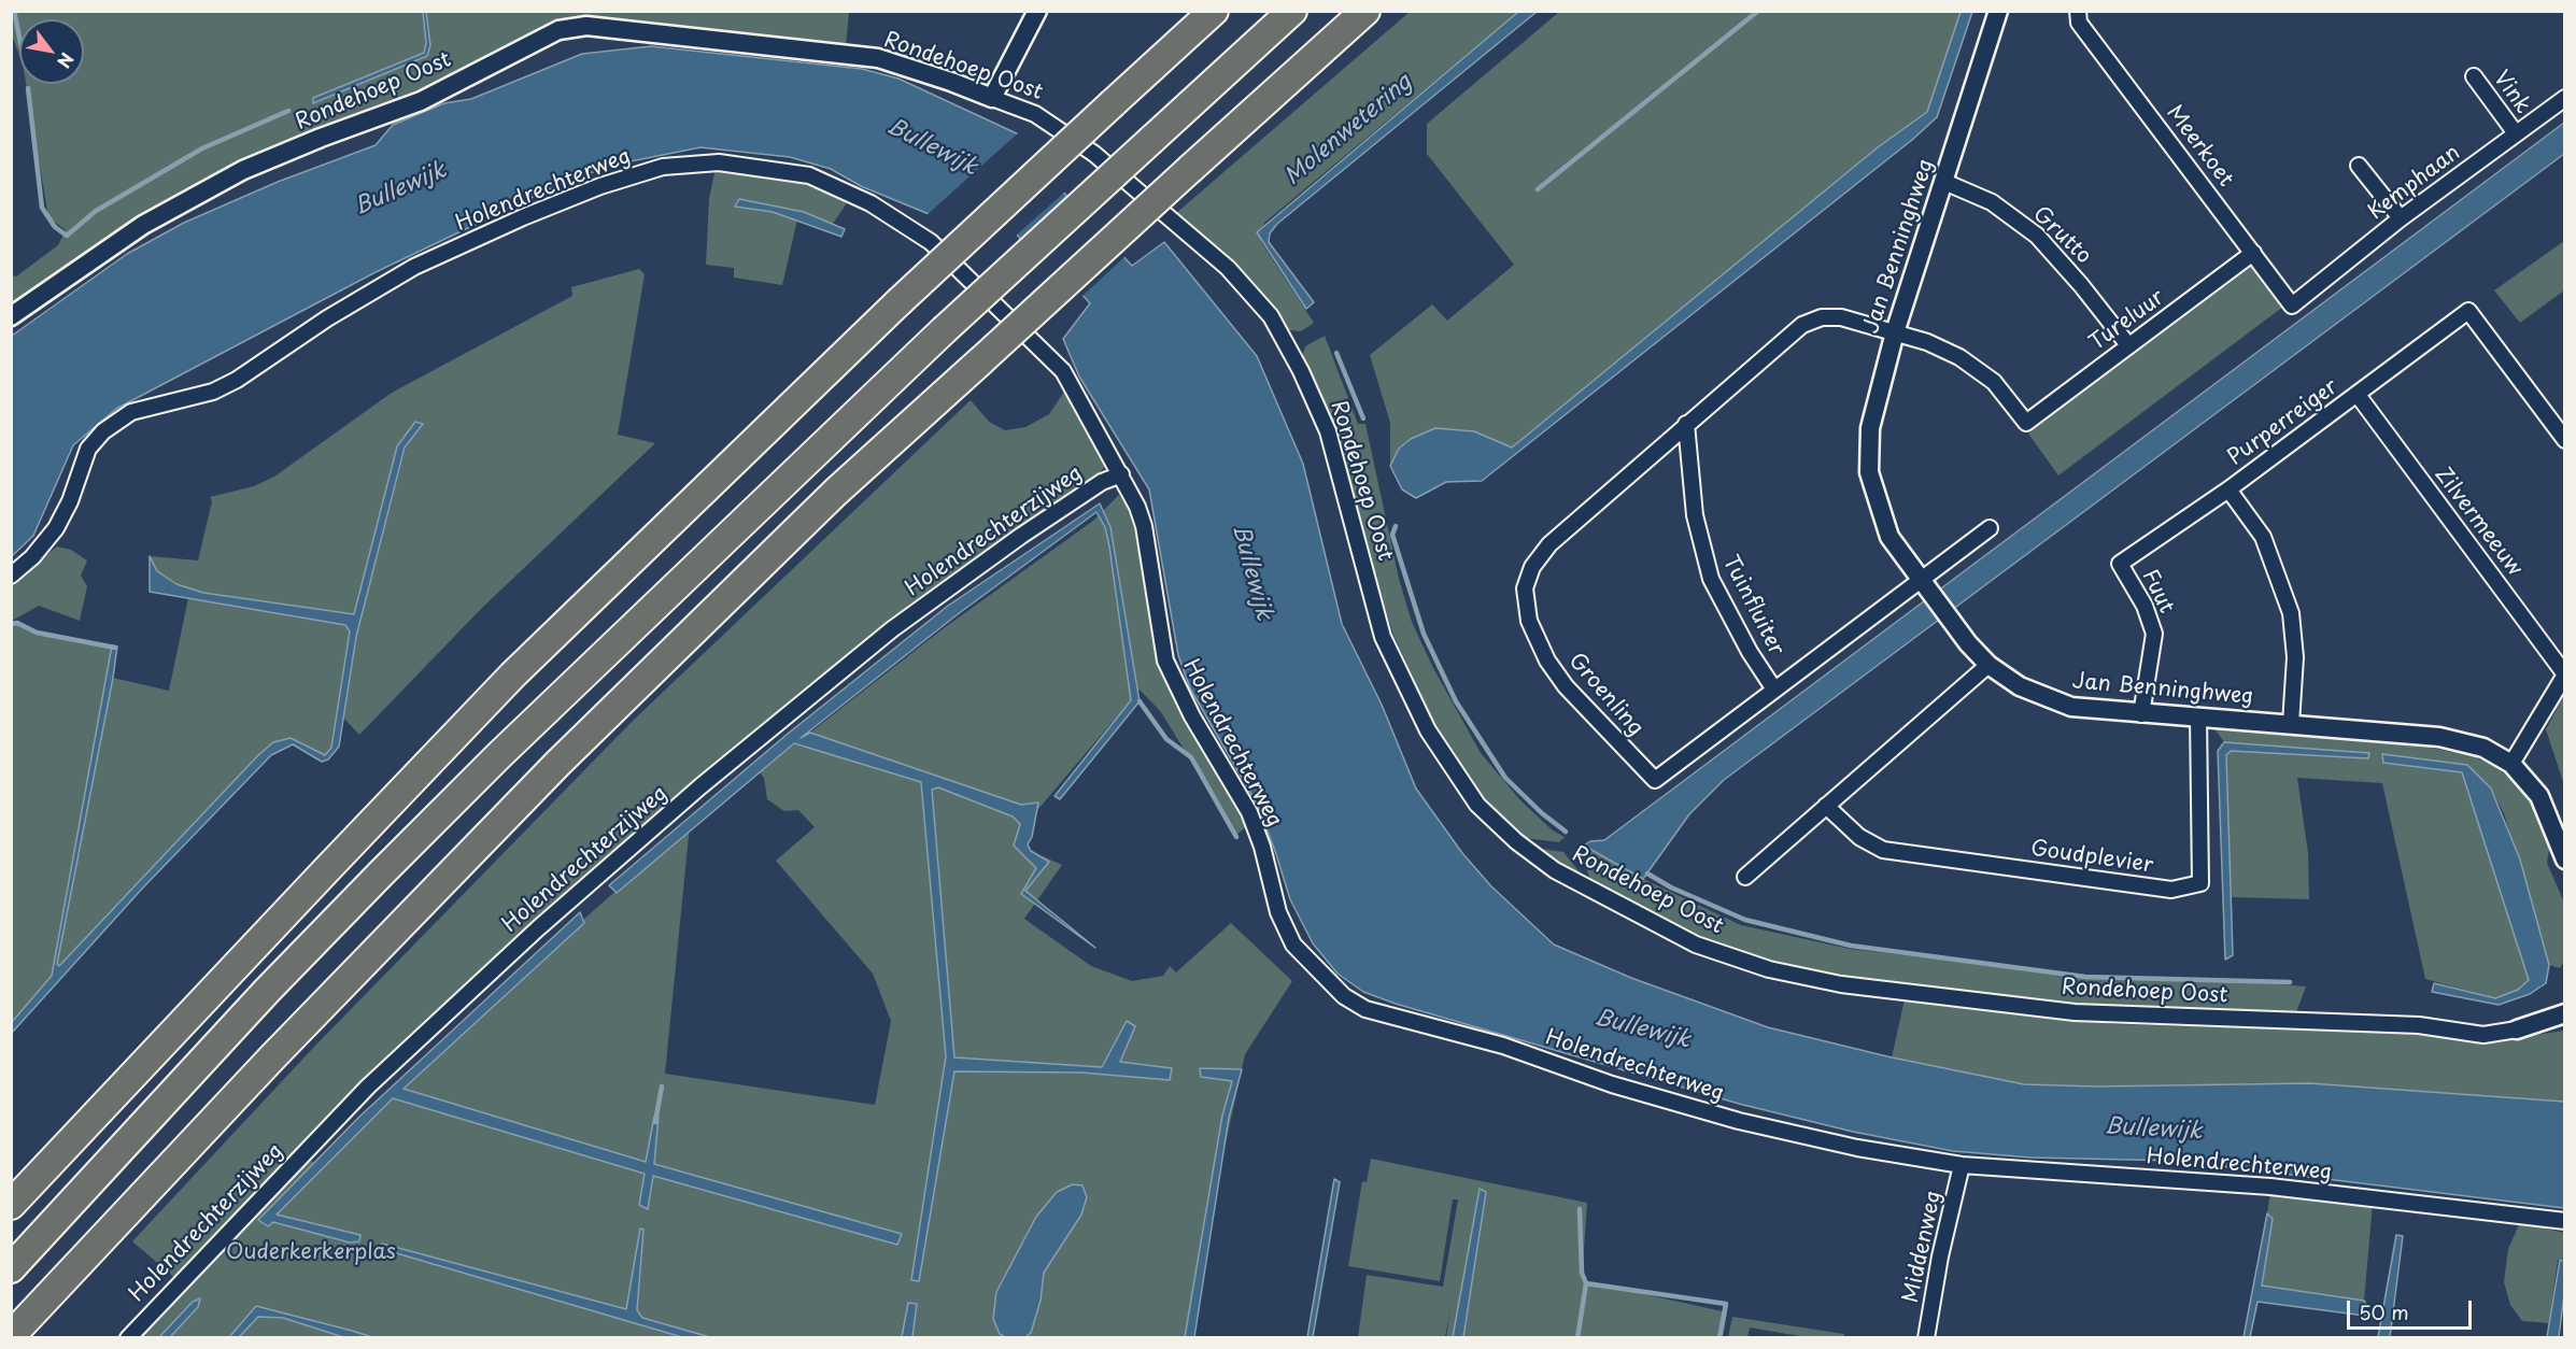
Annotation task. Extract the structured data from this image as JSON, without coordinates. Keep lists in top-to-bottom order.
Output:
{
  "streets": {
    "street": [
      "Rondehoep Oost",
      "Vink",
      "Meerkoet",
      "Kemphaan",
      "Holendrechterweg",
      "Grutto",
      "Jan Benninghweg",
      "Tureluur",
      "Purperreiger",
      "Zilvermeeuw",
      "Holendrechterzijweg",
      "Fuut",
      "Tuinfluiter",
      "Groenling",
      "Goudplevier",
      "Middenweg"
    ]
  },
  "crossings": [
    ["Vink", "Kemphaan"],
    ["Meerkoet", "Kemphaan"],
    ["Meerkoet", "Tureluur"],
    ["Holendrechterweg", "Holendrechterzijweg"],
    ["Holendrechterweg", "Middenweg"],
    ["Grutto", "Jan Benninghweg"],
    ["Grutto", "Tureluur"],
    ["Jan Benninghweg", "Fuut"],
    ["Jan Benninghweg", "Groenling"],
    ["Jan Benninghweg", "Goudplevier"],
    ["Tureluur", "Groenling"],
    ["Purperreiger", "Zilvermeeuw"],
    ["Purperreiger", "Fuut"],
    ["Tuinfluiter", "Groenling"]
  ],
  "water": ["Molenwetering", "Bullewijk"],
  "parks": ["Ouderkerkerplas"],
  "scale_bar": "50 m",
  "north": "bottom right"
}
